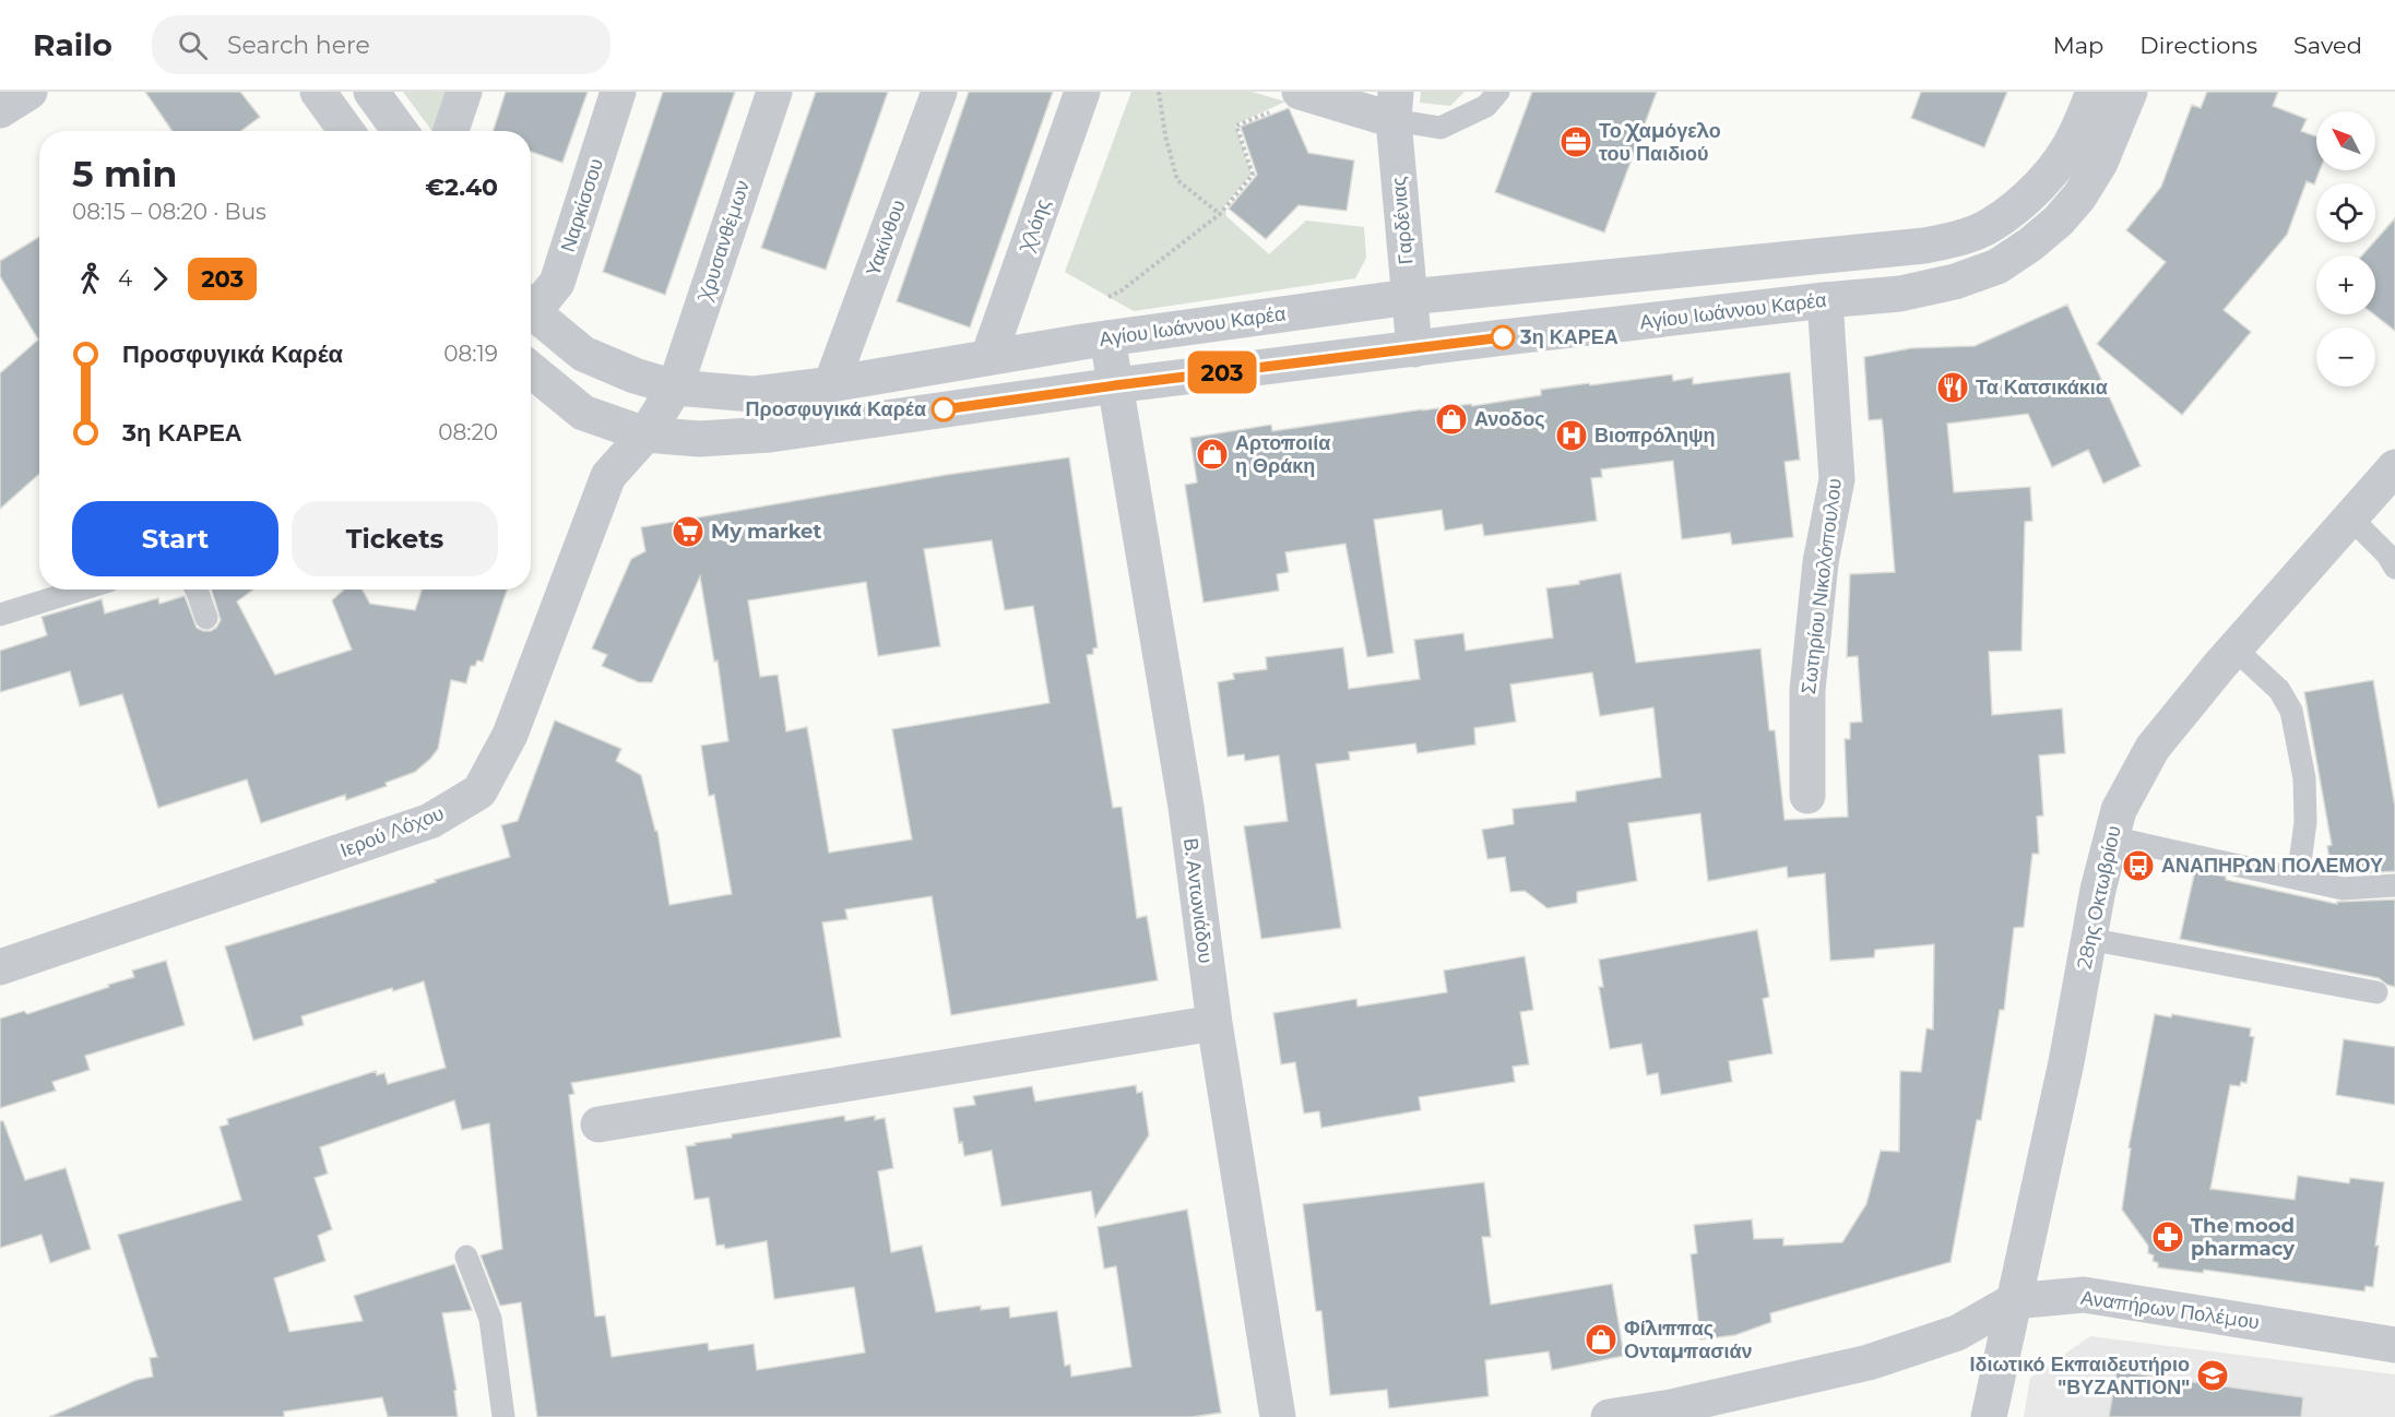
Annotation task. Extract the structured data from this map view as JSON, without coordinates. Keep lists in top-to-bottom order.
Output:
{
  "streets": {
    "street": [
      "Ναρκίσσου",
      "Γαρδένιας",
      "Χλόης",
      "Υακίνθου",
      "Χρυσανθέμων",
      "Αγίου Ιωάννου Καρέα",
      "Σωτηρίου Νικολόπουλου",
      "Ιερού Λόχου",
      "28ης Οκτωβρίου",
      "Β. Αντωνιάδου",
      "Αναπήρων Πολέμου"
    ]
  },
  "crossings": [
    ["Γαρδένιας", "Αγίου Ιωάννου Καρέα"],
    ["Χλόης", "Αγίου Ιωάννου Καρέα"],
    ["Υακίνθου", "Αγίου Ιωάννου Καρέα"],
    ["Χρυσανθέμων", "Αγίου Ιωάννου Καρέα"],
    ["Χρυσανθέμων", "Ιερού Λόχου"],
    ["Αγίου Ιωάννου Καρέα", "Σωτηρίου Νικολόπουλου"],
    ["Αγίου Ιωάννου Καρέα", "Ιερού Λόχου"],
    ["Αγίου Ιωάννου Καρέα", "Β. Αντωνιάδου"],
    ["28ης Οκτωβρίου", "Αναπήρων Πολέμου"]
  ],
  "places": {
    "office": ["Το Χαμόγελο του Παιδιού"],
    "other": ["3η ΚΑΡΕΑ", "Προσφυγικά Καρέα"],
    "restaurant": ["Τα Κατσικάκια"],
    "shop": ["Ανοδος", "Αρτοποιία η Θράκη", "Φίλιππας Ονταμπασιάν"],
    "hospital": ["Βιοπρόληψη"],
    "supermarket": ["My market"],
    "bus stop": ["ΑΝΑΠΗΡΩΝ ΠΟΛΕΜΟΥ"],
    "pharmacy": ["The mood pharmacy"],
    "school or university": ["Ιδιωτικό Εκπαιδευτήριο \"ΒΥΖΑΝΤΙΟΝ\""]
  },
  "lines": ["bus line 203"],
  "north": "top left",
  "page": {
    "header": "Railo",
    "search": "Search here",
    "nav": ["Map", "Directions", "Saved"],
    "on_map": "203",
    "map_buttons": ["+", "−"],
    "heading": ["5 min", "08:15 – 08:20 · Bus", "€2.40"],
    "legs": ["4", "203"],
    "list": [
      {
        "name": "Προσφυγικά Καρέα",
        "value": "08:19"
      },
      {
        "name": "3η ΚΑΡΕΑ",
        "value": "08:20"
      }
    ],
    "buttons": ["Start", "Tickets"]
  }
}
